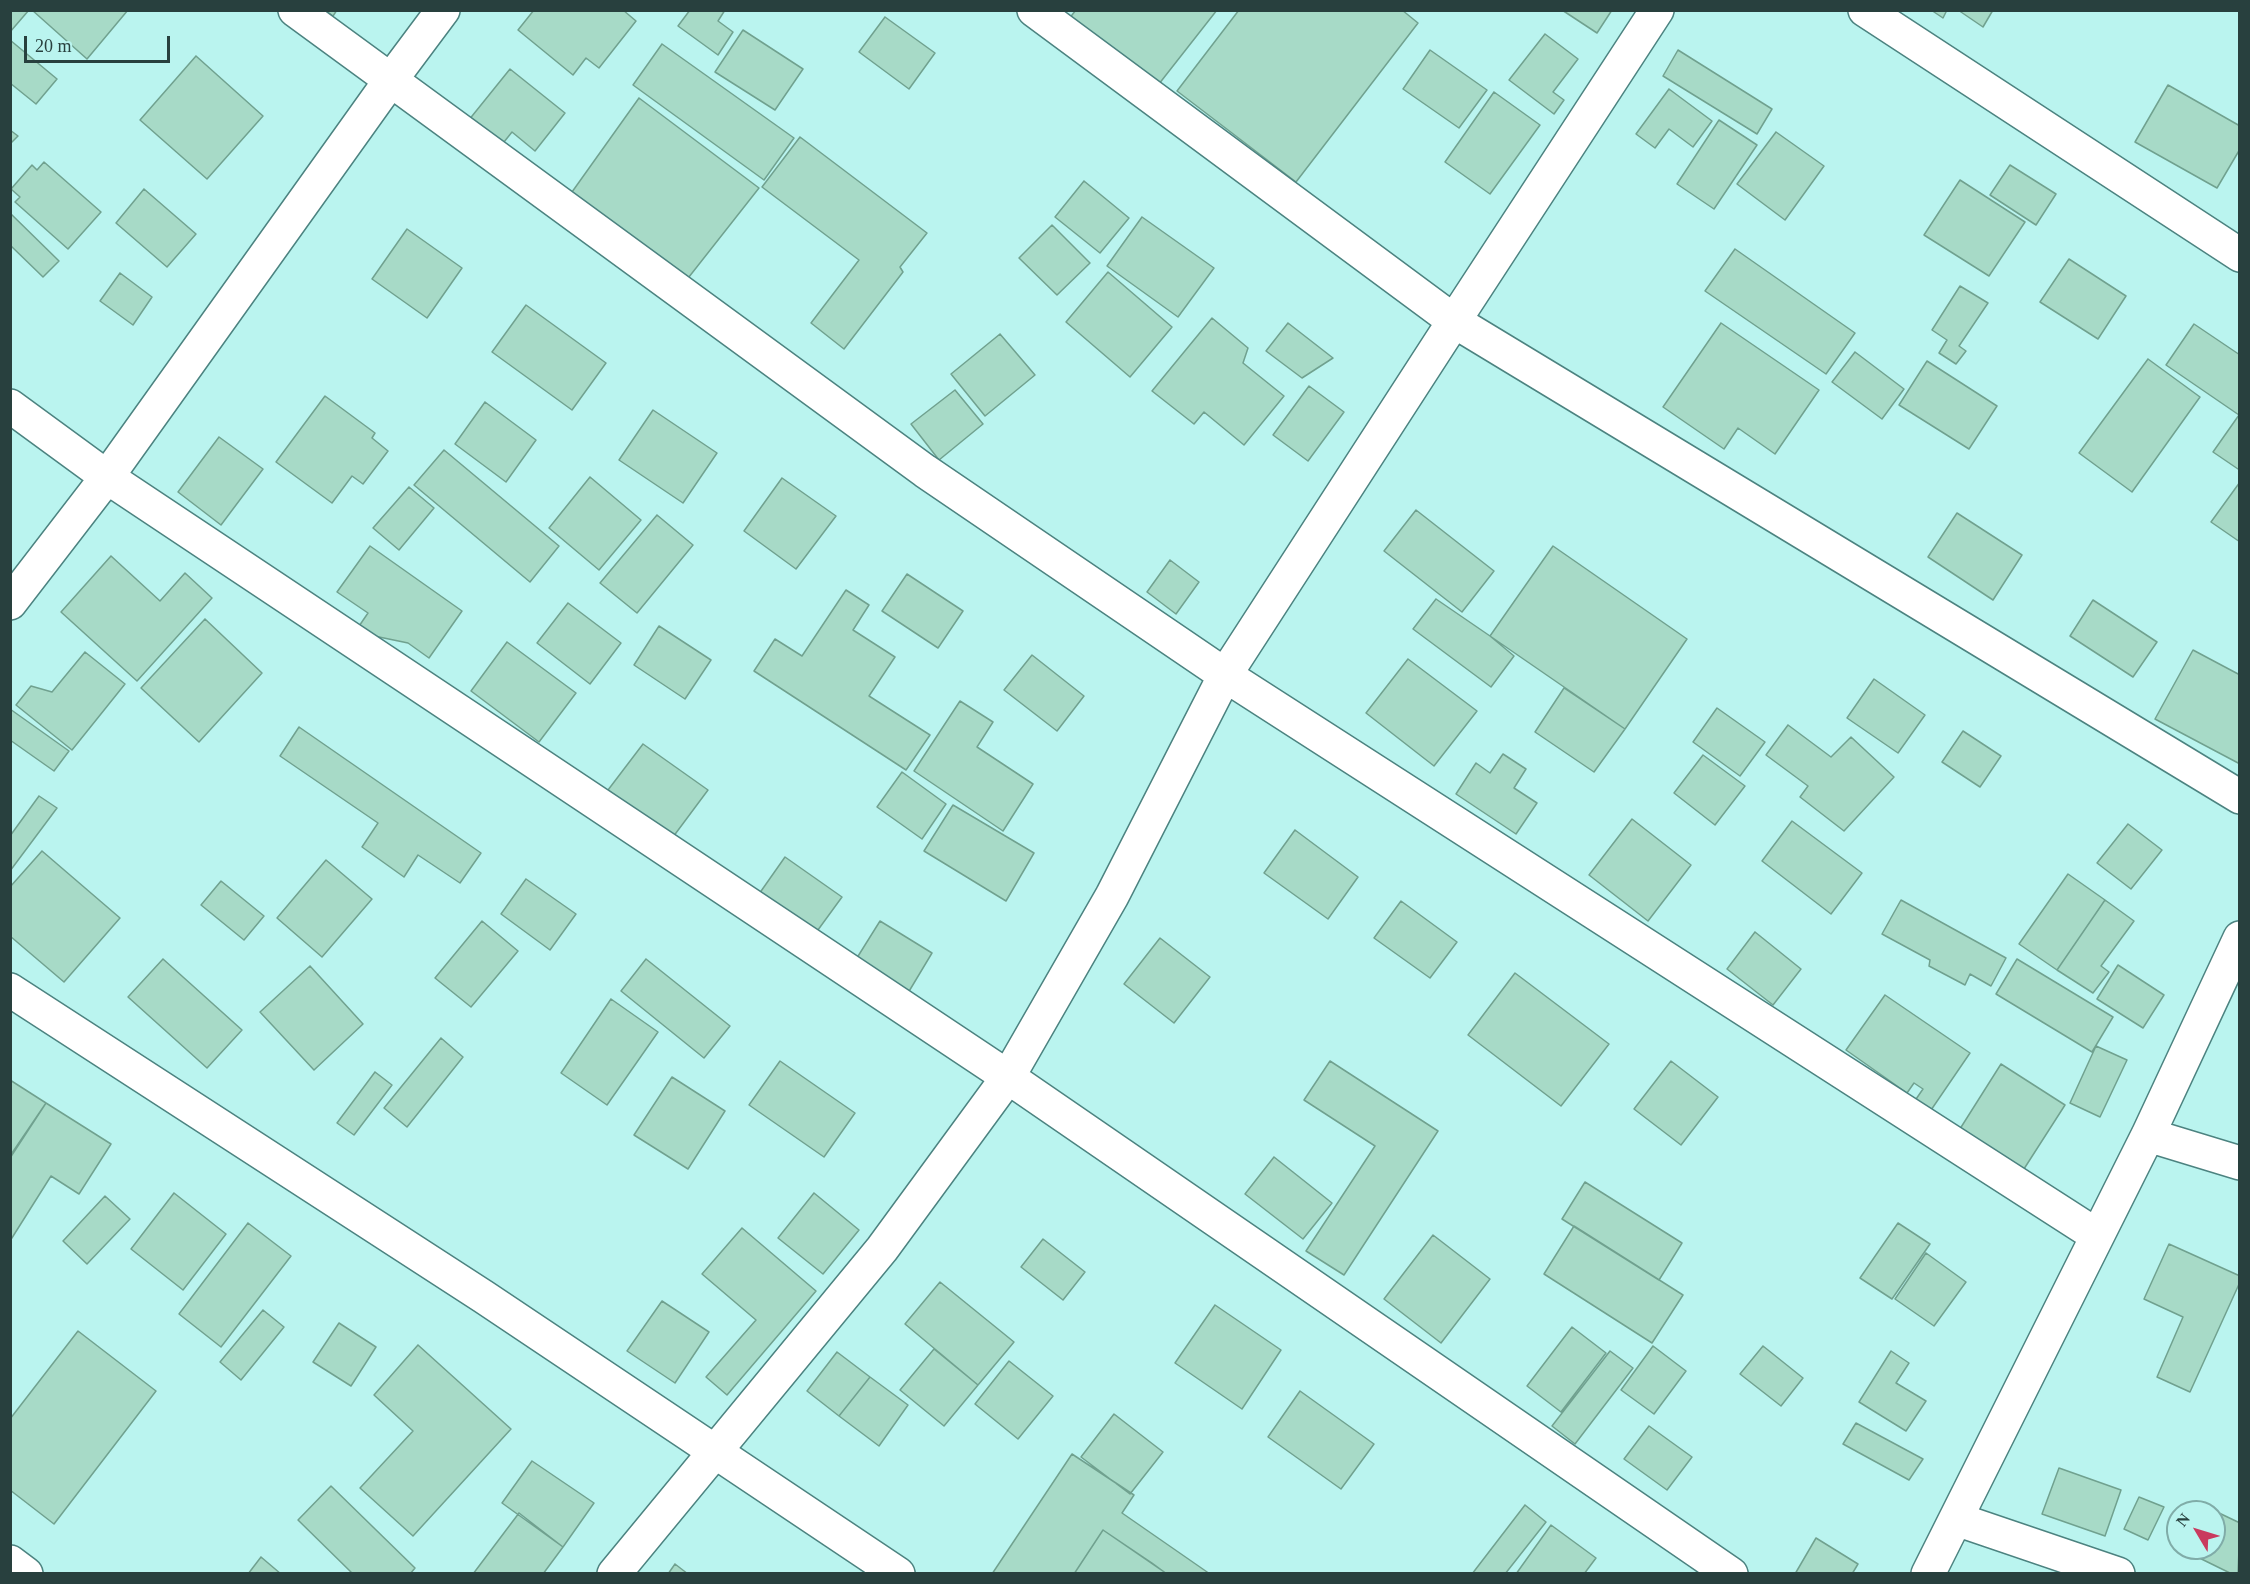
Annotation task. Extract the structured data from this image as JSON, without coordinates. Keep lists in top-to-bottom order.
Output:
{
  "scale_bar": "20 m",
  "north": "top left"
}
